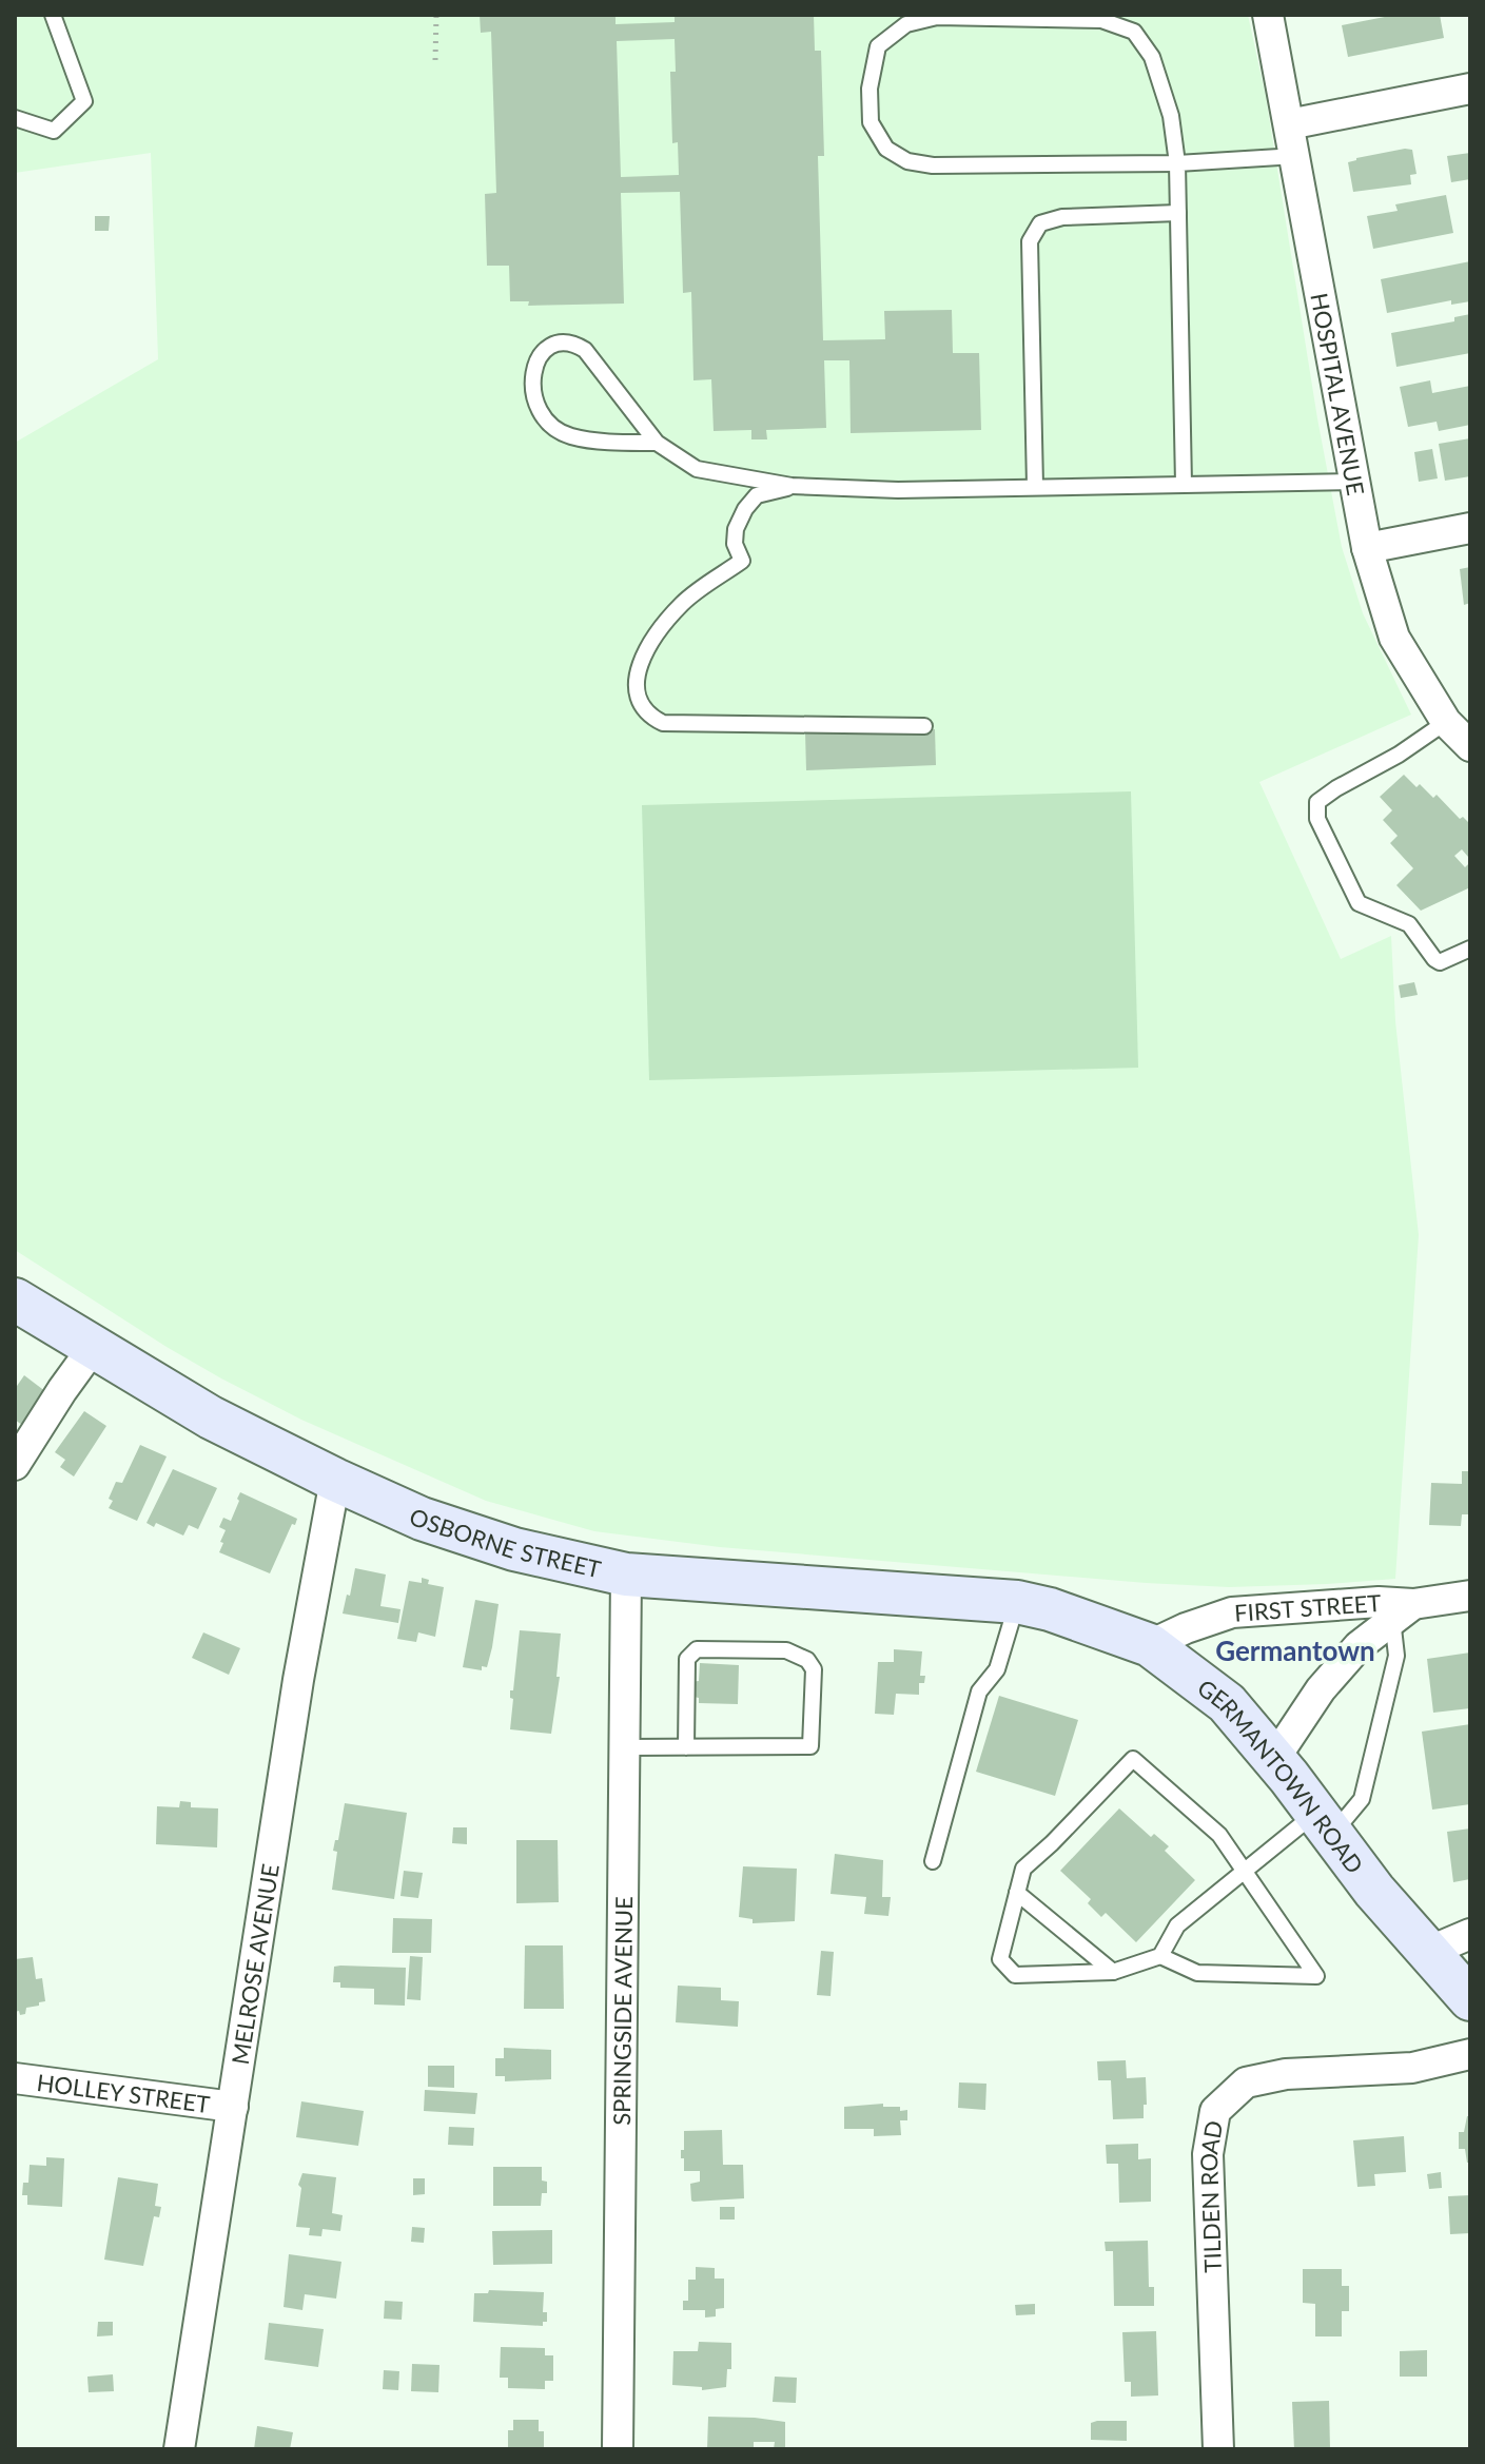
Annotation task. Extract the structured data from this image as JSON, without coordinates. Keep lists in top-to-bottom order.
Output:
{
  "streets": {
    "main road": ["OSBORNE STREET", "GERMANTOWN ROAD"],
    "street": [
      "HOSPITAL AVENUE",
      "FIRST STREET",
      "MELROSE AVENUE",
      "SPRINGSIDE AVENUE",
      "HOLLEY STREET",
      "TILDEN ROAD"
    ]
  },
  "crossings": [
    ["OSBORNE STREET", "GERMANTOWN ROAD"],
    ["OSBORNE STREET", "MELROSE AVENUE"],
    ["OSBORNE STREET", "SPRINGSIDE AVENUE"],
    ["FIRST STREET", "GERMANTOWN ROAD"],
    ["MELROSE AVENUE", "HOLLEY STREET"]
  ],
  "districts": ["Germantown"]
}
